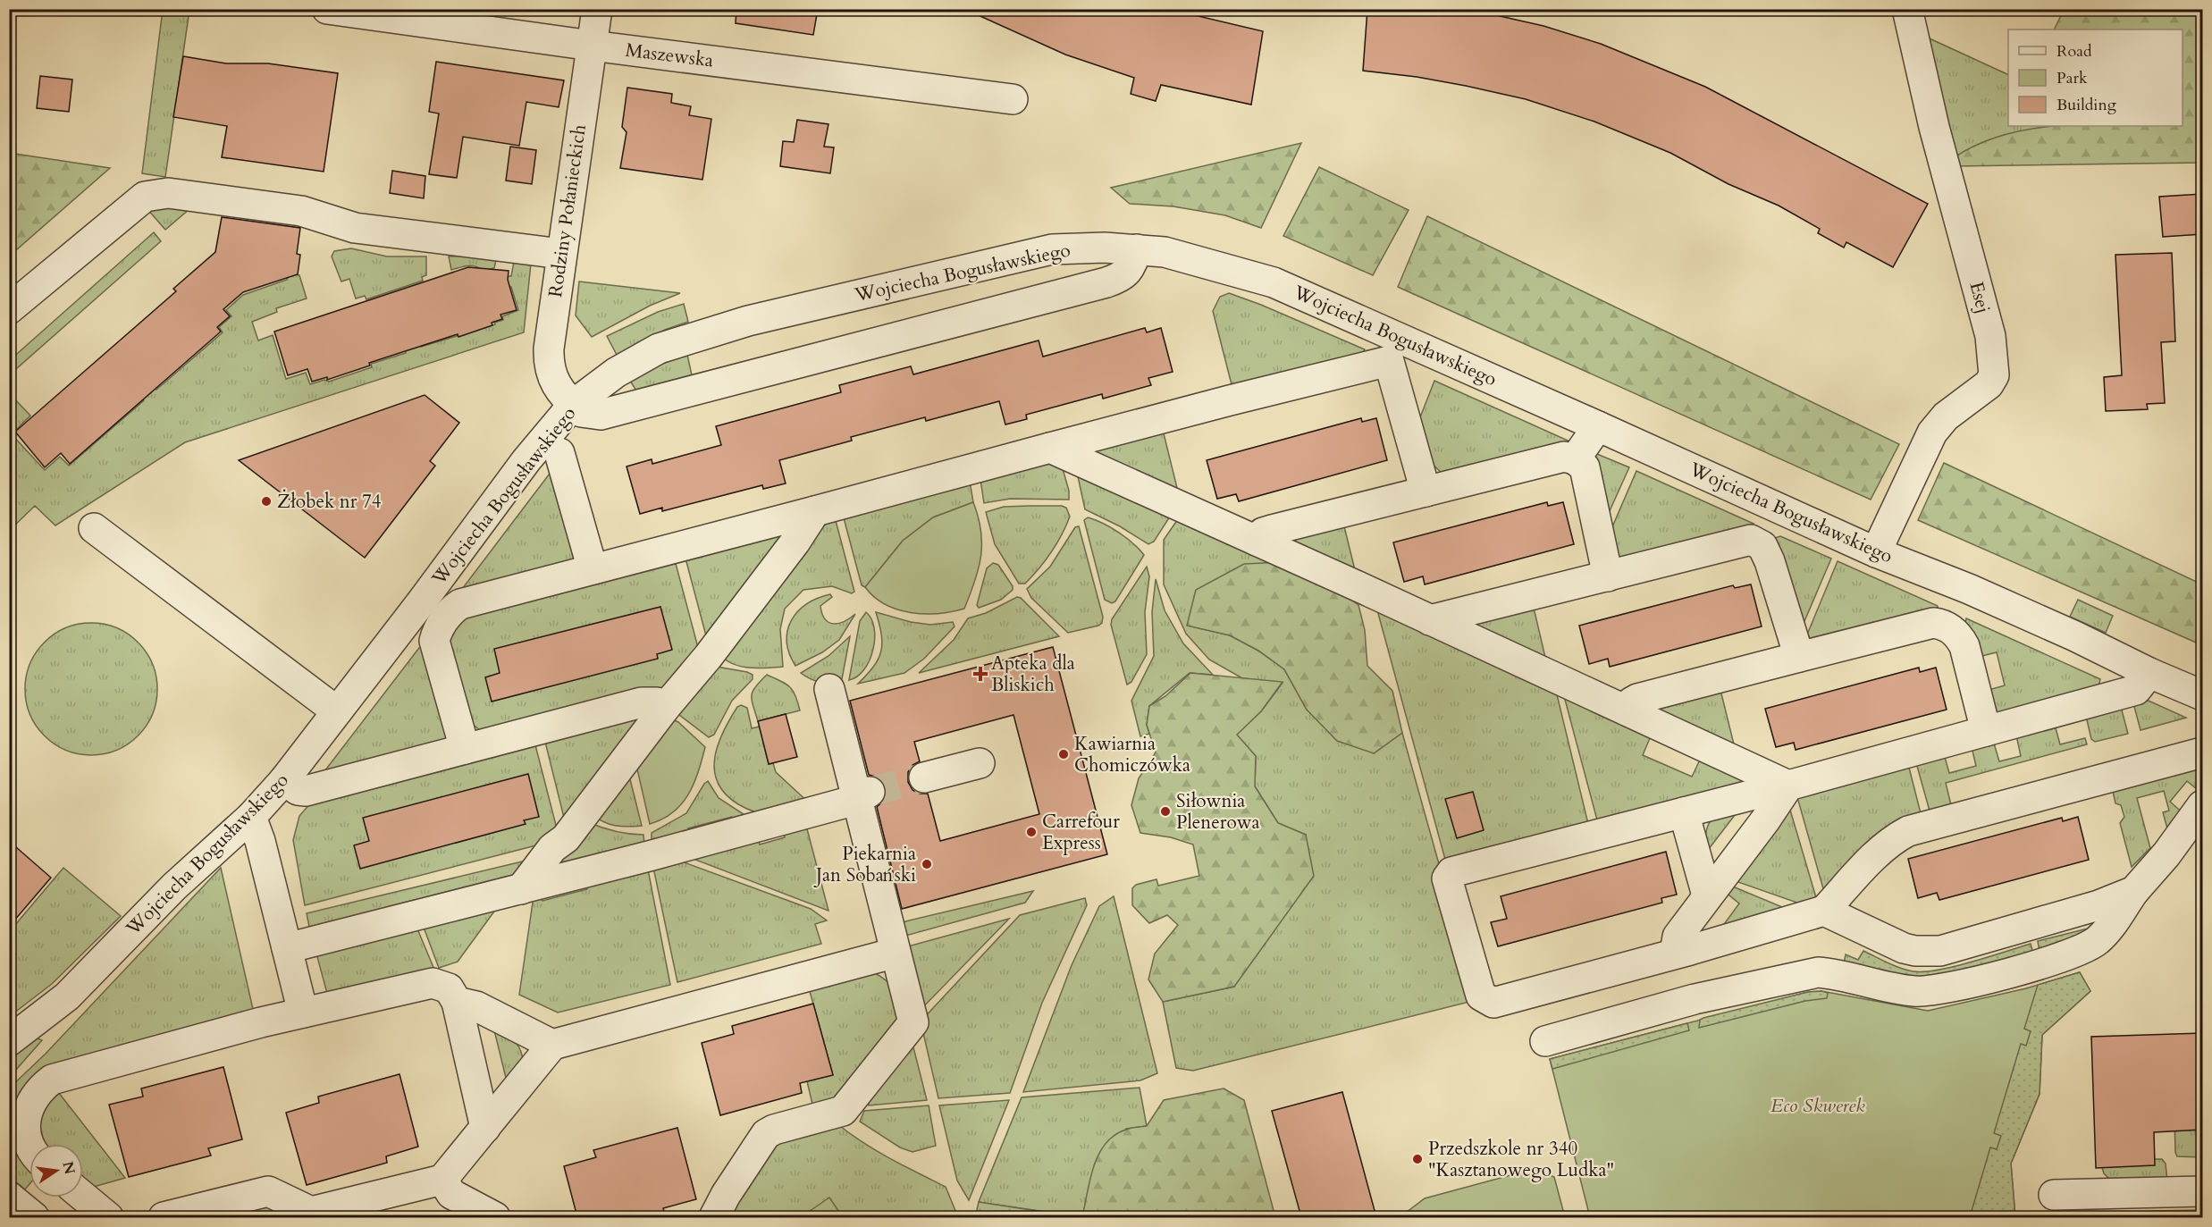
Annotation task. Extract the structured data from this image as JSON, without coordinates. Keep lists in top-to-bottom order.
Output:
{
  "streets": {
    "street": [
      "Maszewska",
      "Rodziny Połanieckich",
      "Wojciecha Bogusławskiego",
      "Esej"
    ]
  },
  "crossings": [
    ["Maszewska", "Rodziny Połanieckich"],
    ["Rodziny Połanieckich", "Wojciecha Bogusławskiego"],
    ["Wojciecha Bogusławskiego", "Esej"]
  ],
  "parks": ["Eco Skwerek"],
  "places": {
    "other": [
      "Żłobek nr 74",
      "Kawiarnia Chomiczówka",
      "Siłownia Plenerowa",
      "Carrefour Express",
      "Piekarnia Jan Sobański",
      "Przedszkole nr 340 \"Kasztanowego Ludka\""
    ],
    "health": ["Apteka dla Bliskich"]
  },
  "legend": ["Road", "Park", "Building"],
  "north": "right"
}
